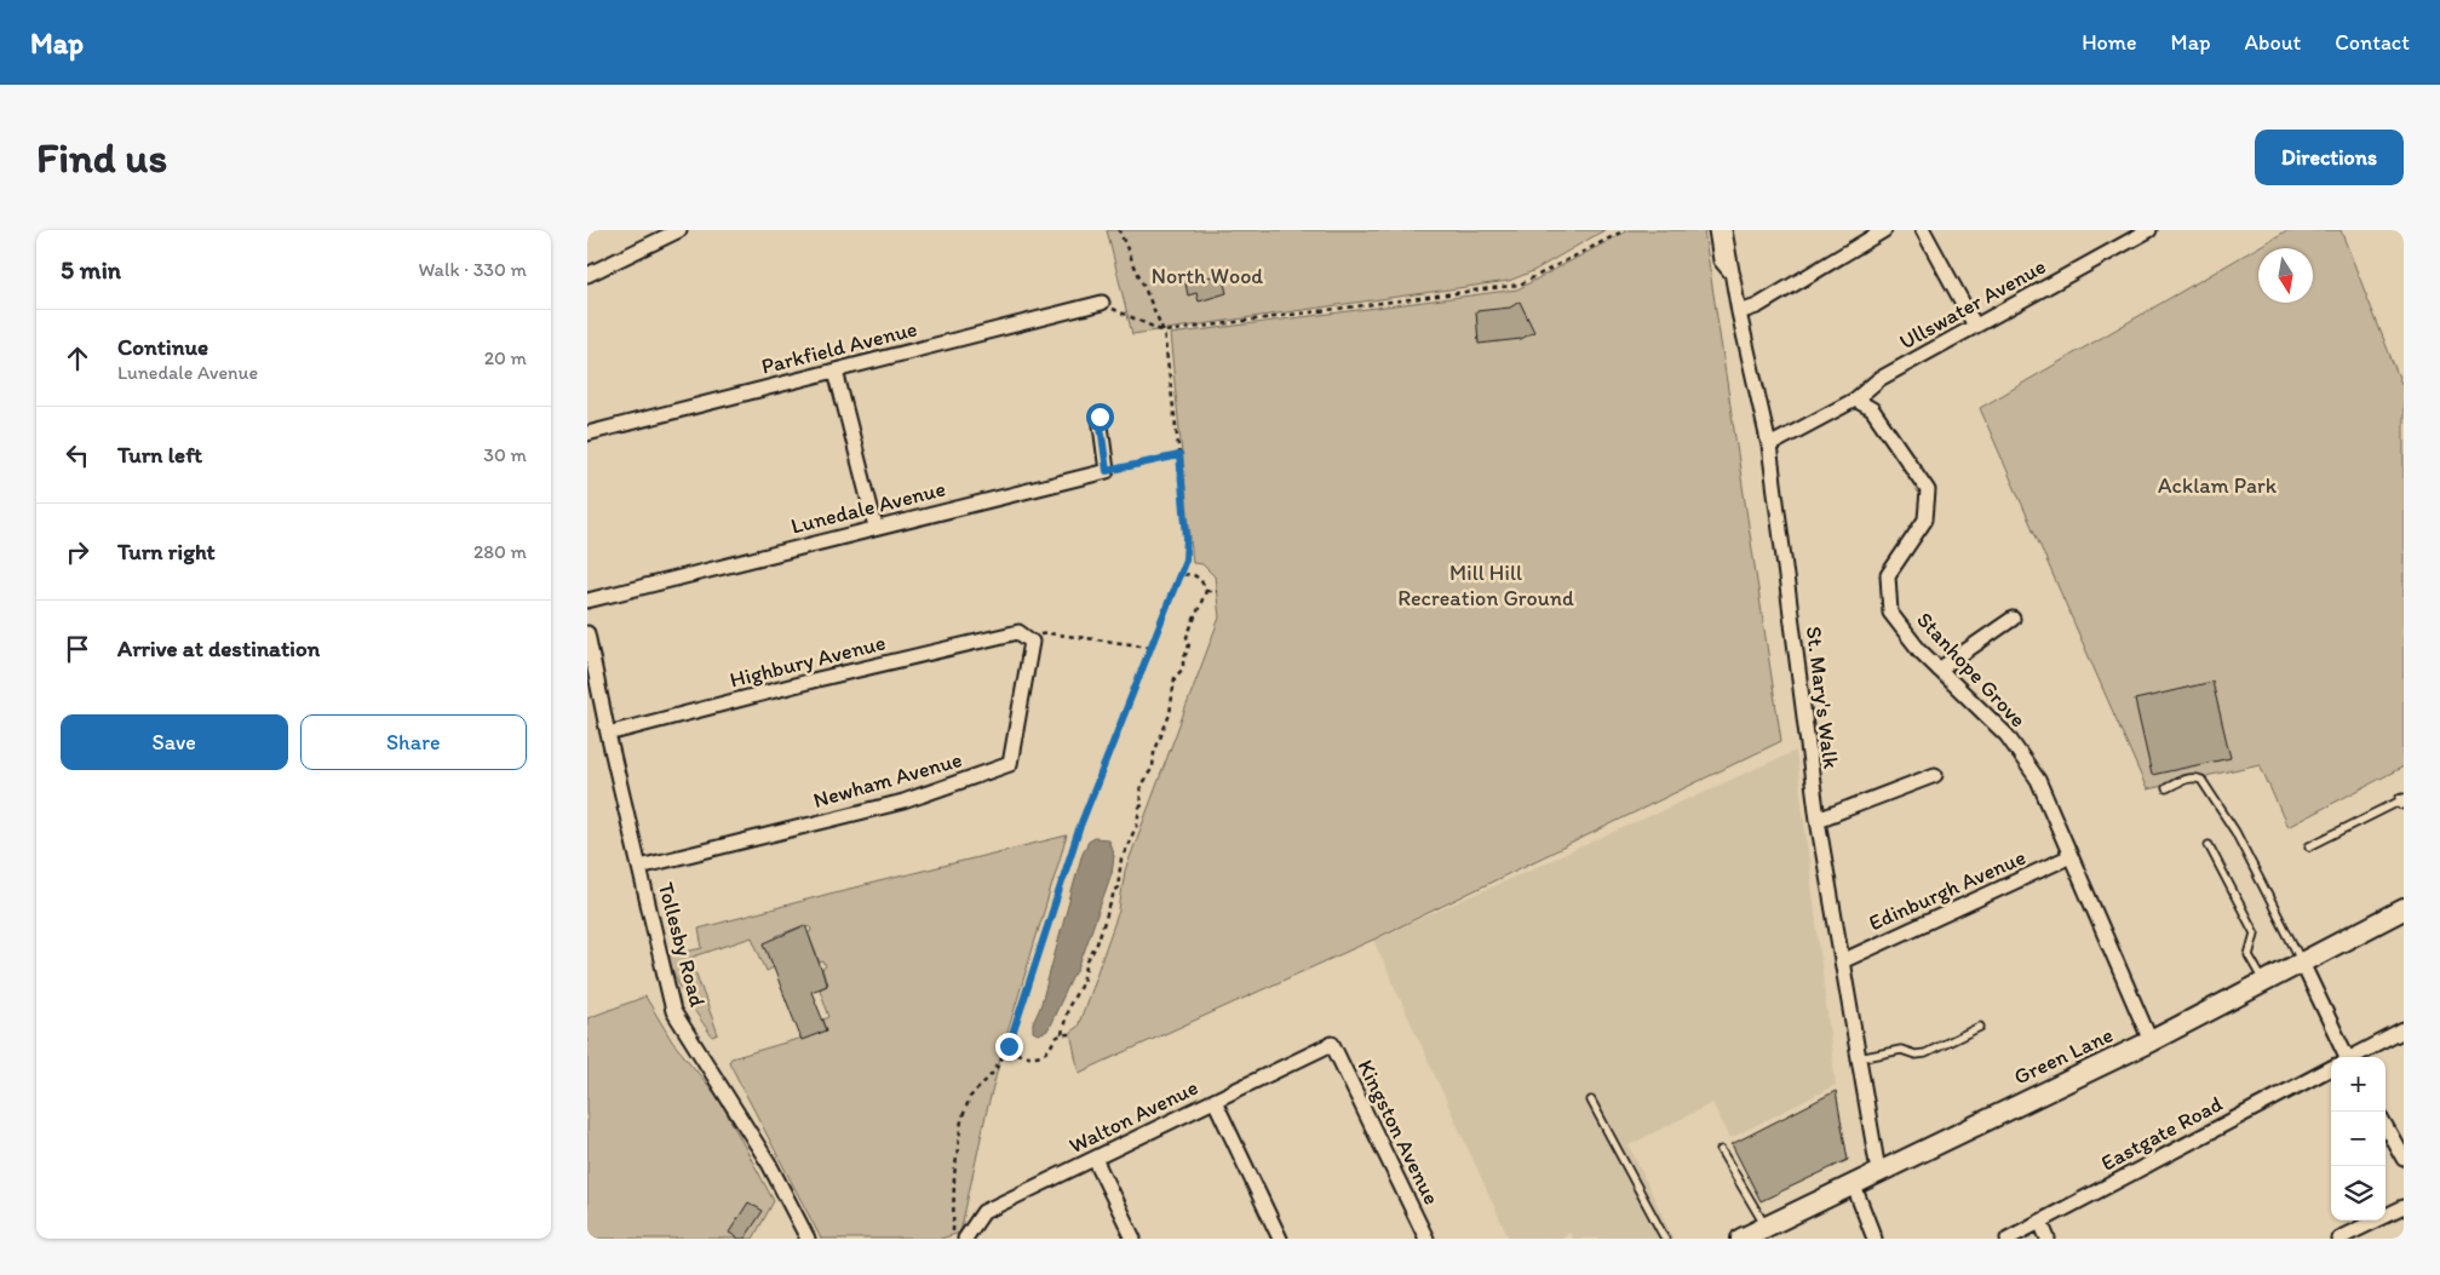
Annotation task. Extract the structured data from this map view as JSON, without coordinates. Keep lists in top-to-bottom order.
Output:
{
  "streets": {
    "street": [
      "Ullswater Avenue",
      "Parkfield Avenue",
      "Lunedale Avenue",
      "Highbury Avenue",
      "Stanhope Grove",
      "St. Mary's Walk",
      "Newham Avenue",
      "Edinburgh Avenue",
      "Tollesby Road",
      "Green Lane",
      "Walton Avenue",
      "Kingston Avenue",
      "Eastgate Road"
    ]
  },
  "crossings": [
    ["Ullswater Avenue", "Stanhope Grove"],
    ["Highbury Avenue", "Newham Avenue"],
    ["Highbury Avenue", "Tollesby Road"],
    ["Stanhope Grove", "Edinburgh Avenue"],
    ["Stanhope Grove", "Green Lane"],
    ["St. Mary's Walk", "Edinburgh Avenue"],
    ["St. Mary's Walk", "Green Lane"],
    ["Newham Avenue", "Tollesby Road"],
    ["Walton Avenue", "Kingston Avenue"]
  ],
  "parks": ["North Wood", "Acklam Park", "Mill Hill Recreation Ground"],
  "north": "bottom",
  "page": {
    "header": "Map",
    "nav": [
      "Home",
      "Map",
      "About",
      "Contact"
    ],
    "buttons": [
      "Directions",
      ["Save", "Share"]
    ],
    "title": "Find us",
    "heading": ["5 min", "Walk · 330 m"],
    "list": [
      ["Continue", "Lunedale Avenue", "20 m"],
      ["Turn left", "30 m"],
      ["Turn right", "280 m"],
      "Arrive at destination"
    ],
    "map_buttons": ["+", "−"]
  }
}
